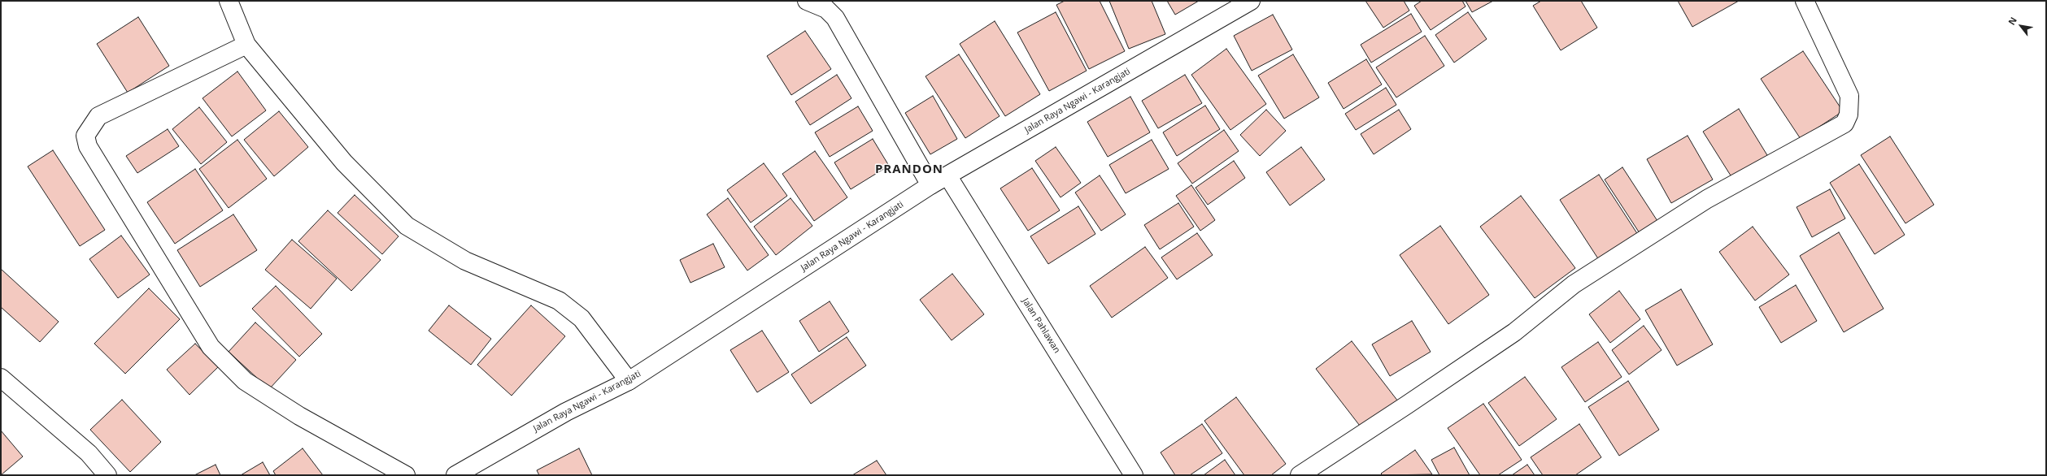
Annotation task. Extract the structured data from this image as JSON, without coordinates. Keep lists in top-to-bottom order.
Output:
{
  "streets": {
    "street": ["Jalan Raya Ngawi - Karangjati", "Jalan Pahlawan"]
  },
  "crossings": [
    ["Jalan Raya Ngawi - Karangjati", "Jalan Pahlawan"]
  ],
  "districts": ["PRANDON"],
  "north": "top left"
}
